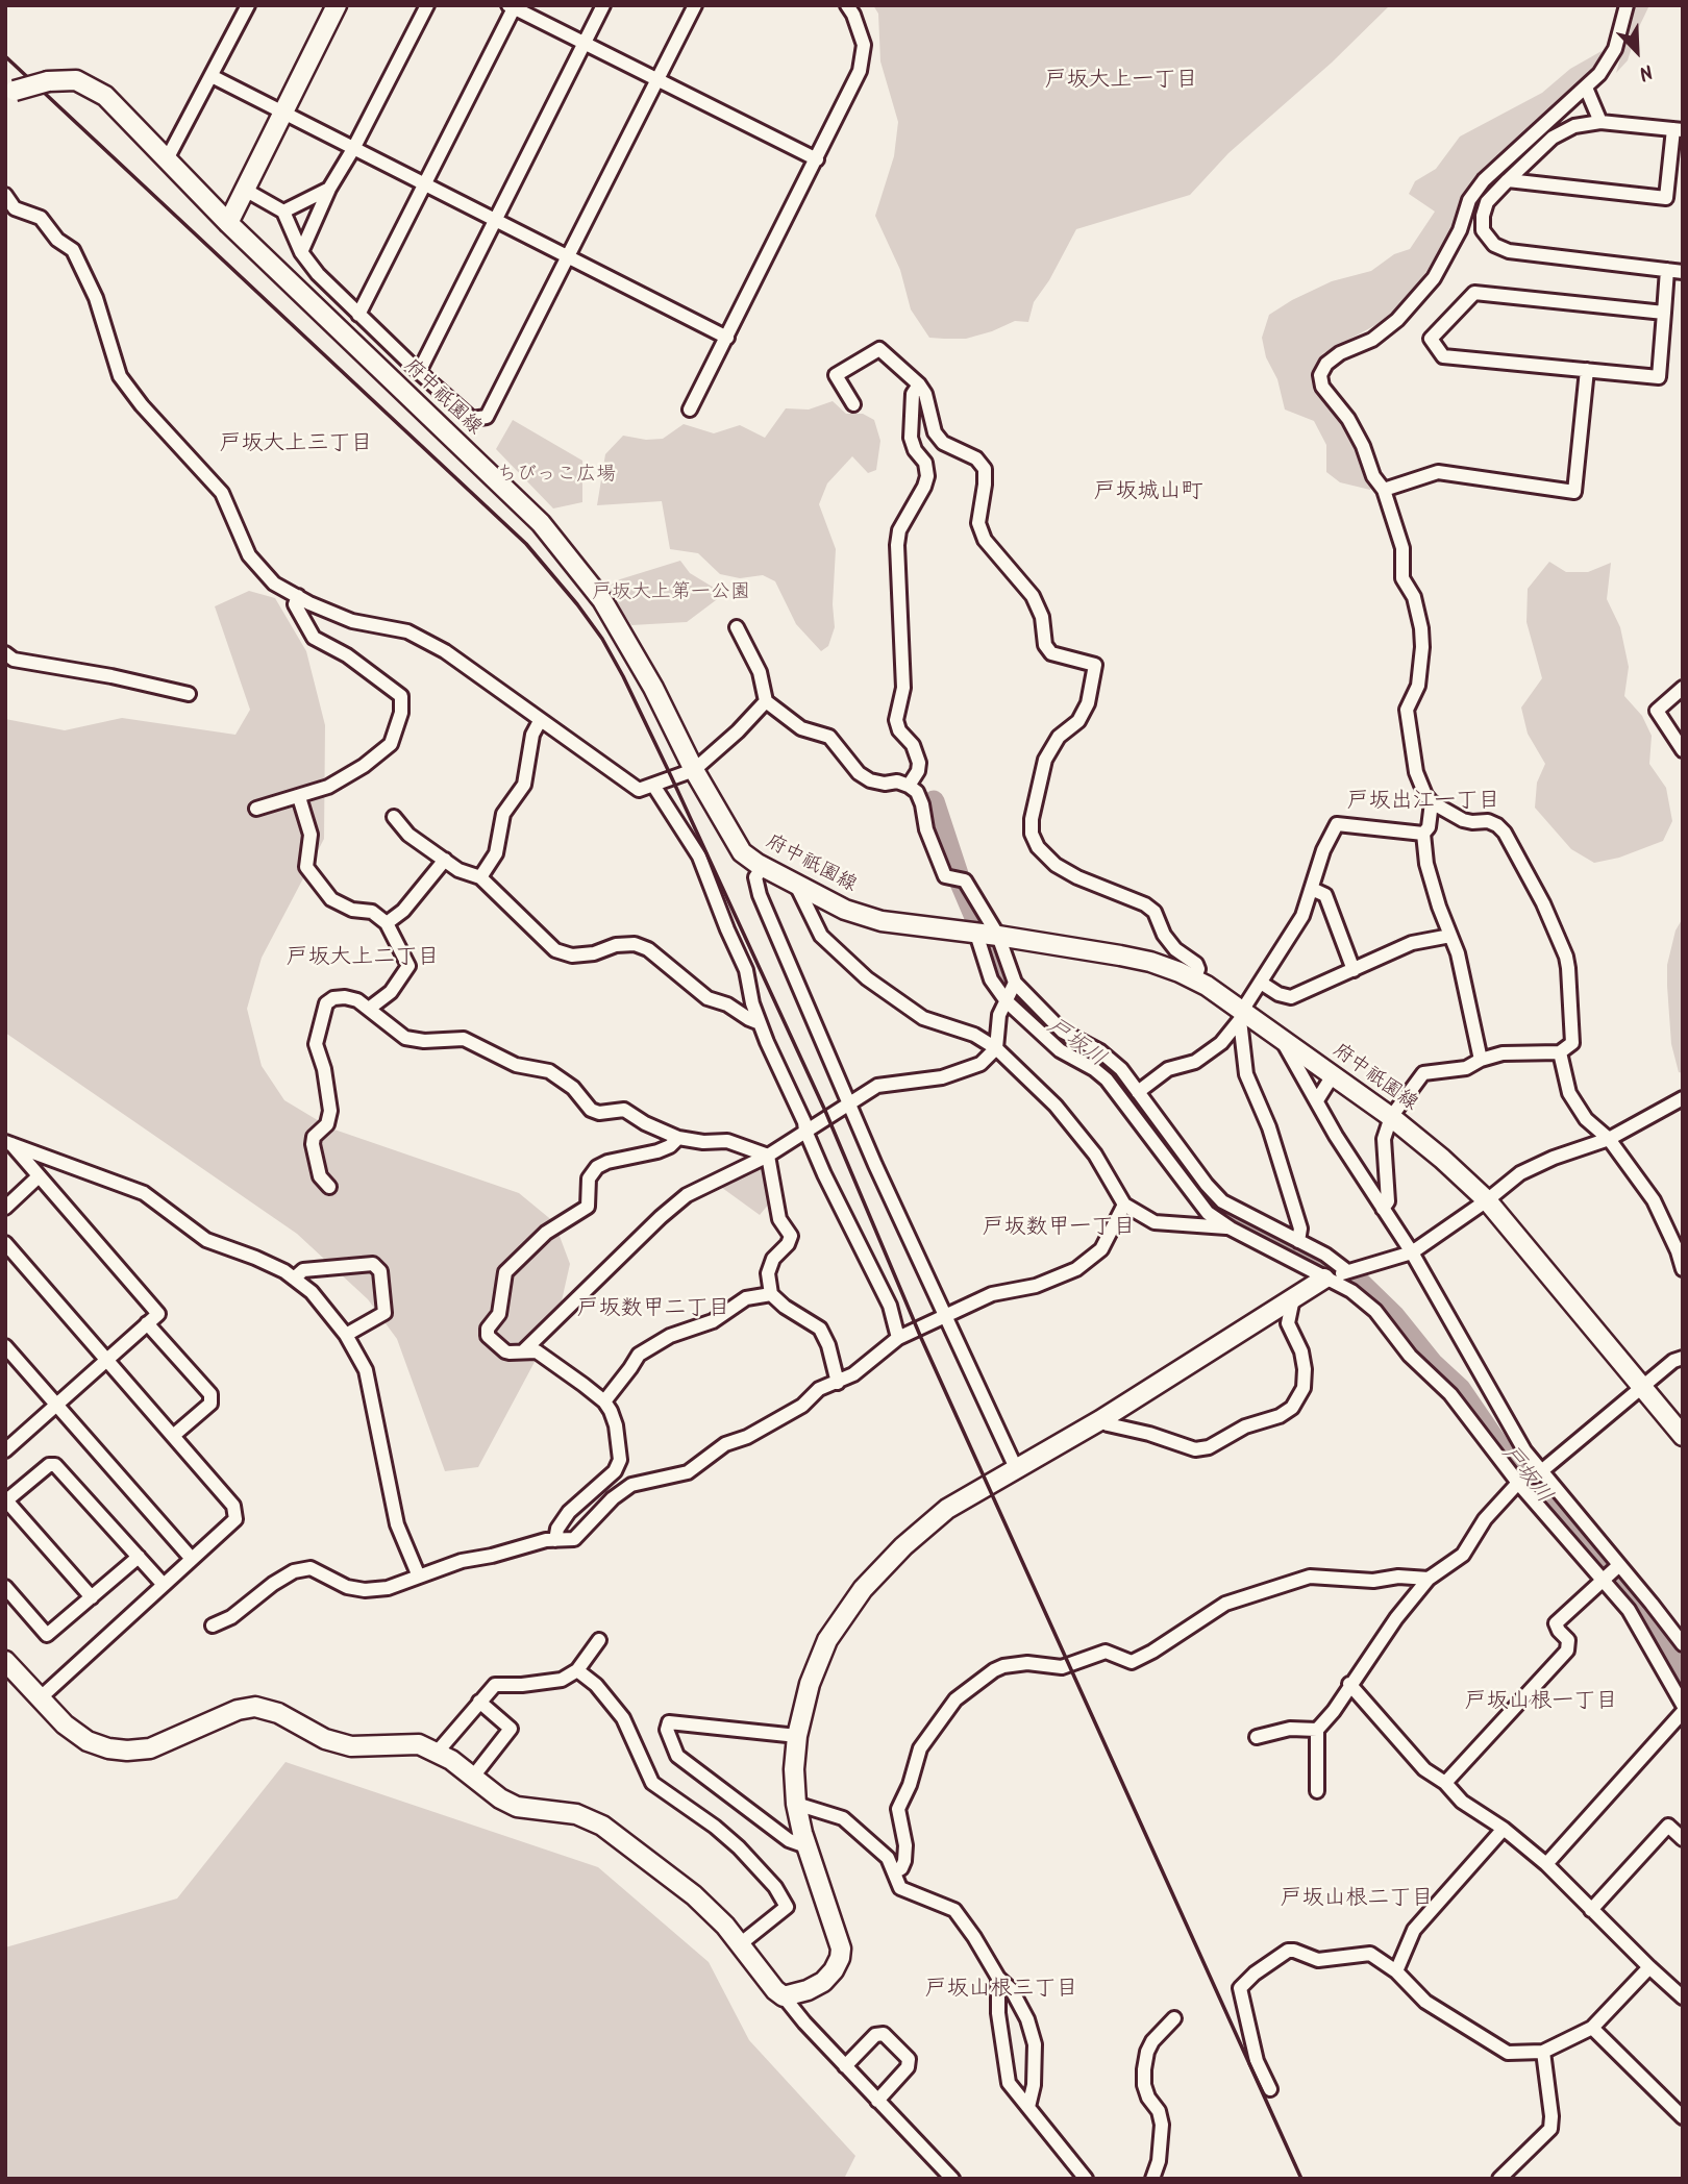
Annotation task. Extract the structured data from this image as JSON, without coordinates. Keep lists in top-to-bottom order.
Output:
{
  "streets": {
    "main road": ["府中祇園線"]
  },
  "districts": [
    "戸坂大上一丁目",
    "戸坂大上三丁目",
    "戸坂城山町",
    "戸坂出江一丁目",
    "戸坂大上二丁目",
    "戸坂数甲一丁目",
    "戸坂数甲二丁目",
    "戸坂山根一丁目",
    "戸坂山根二丁目",
    "戸坂山根三丁目"
  ],
  "water": ["戸坂川"],
  "parks": ["ちびっこ広場", "戸坂大上第一公園"],
  "north": "bottom right"
}
